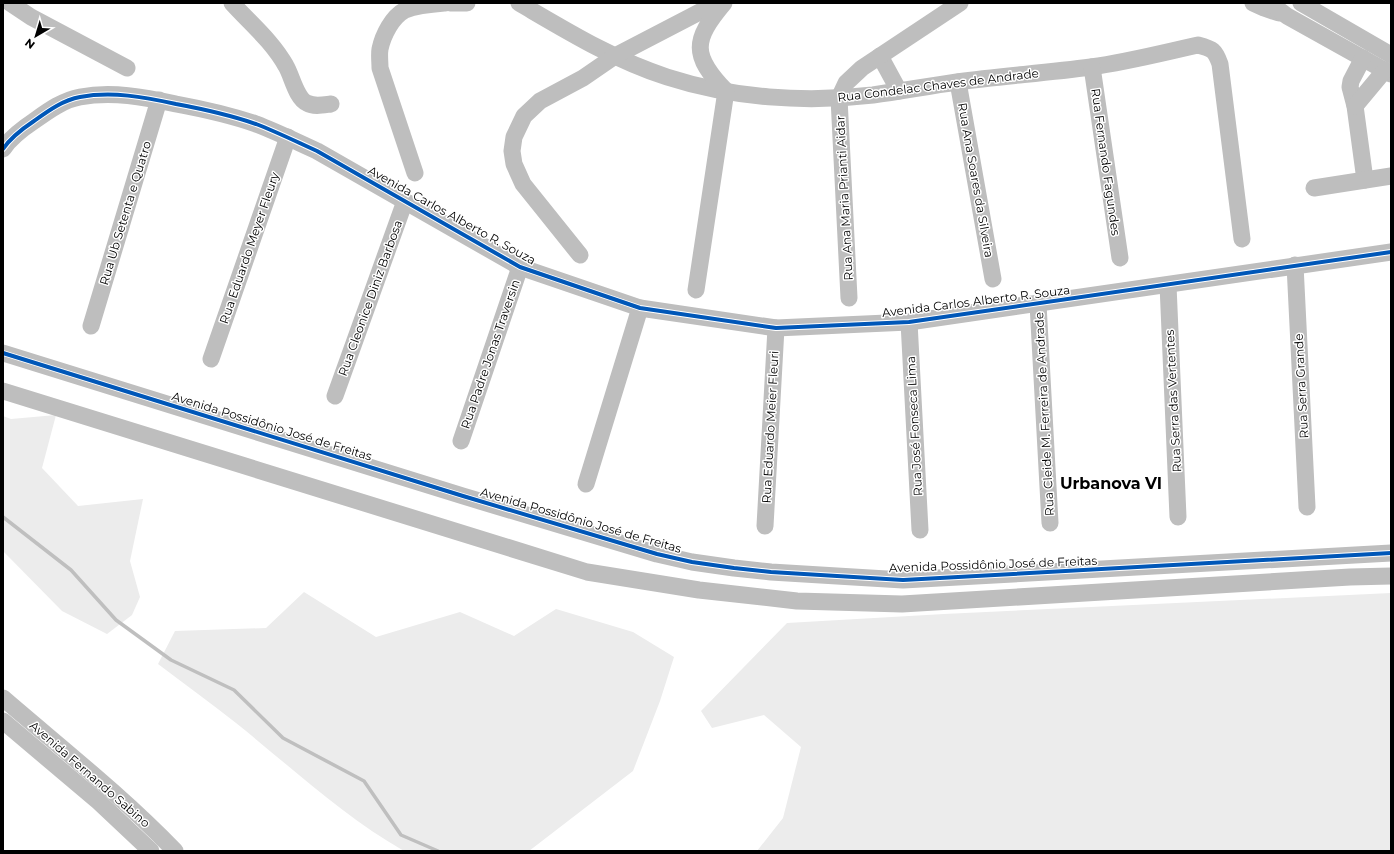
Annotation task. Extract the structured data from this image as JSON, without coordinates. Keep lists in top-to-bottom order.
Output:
{
  "streets": {
    "street": [
      "Rua Condelac Chaves de Andrade",
      "Rua Fernando Fagundes",
      "Rua Ana Soares da Silveira",
      "Rua Ana Maria Prianti Aidar",
      "Rua Ub Setenta e Quatro",
      "Avenida Carlos Alberto R. Souza",
      "Rua Eduardo Meyer Fleury",
      "Rua Cleonice Diniz Barbosa",
      "Rua Padre Jonas Traversin",
      "Rua Serra Grande",
      "Rua Serra das Vertentes",
      "Rua Cleide M. Ferreira de Andrade",
      "Avenida Possidônio José de Freitas",
      "Rua José Fonseca Lima",
      "Rua Eduardo Meier Fleuri",
      "Avenida Fernando Sabino"
    ]
  },
  "crossings": [
    ["Rua Condelac Chaves de Andrade", "Rua Fernando Fagundes"],
    ["Rua Condelac Chaves de Andrade", "Rua Ana Soares da Silveira"],
    ["Rua Condelac Chaves de Andrade", "Rua Ana Maria Prianti Aidar"],
    ["Rua Ub Setenta e Quatro", "Avenida Carlos Alberto R. Souza"],
    ["Avenida Carlos Alberto R. Souza", "Rua Eduardo Meyer Fleury"],
    ["Avenida Carlos Alberto R. Souza", "Rua Cleonice Diniz Barbosa"],
    ["Avenida Carlos Alberto R. Souza", "Rua Padre Jonas Traversin"],
    ["Avenida Carlos Alberto R. Souza", "Rua Serra Grande"],
    ["Avenida Carlos Alberto R. Souza", "Rua Serra das Vertentes"],
    ["Avenida Carlos Alberto R. Souza", "Rua Cleide M. Ferreira de Andrade"],
    ["Avenida Carlos Alberto R. Souza", "Rua José Fonseca Lima"],
    ["Avenida Carlos Alberto R. Souza", "Rua Eduardo Meier Fleuri"]
  ],
  "districts": ["Urbanova VI"],
  "north": "bottom left"
}
